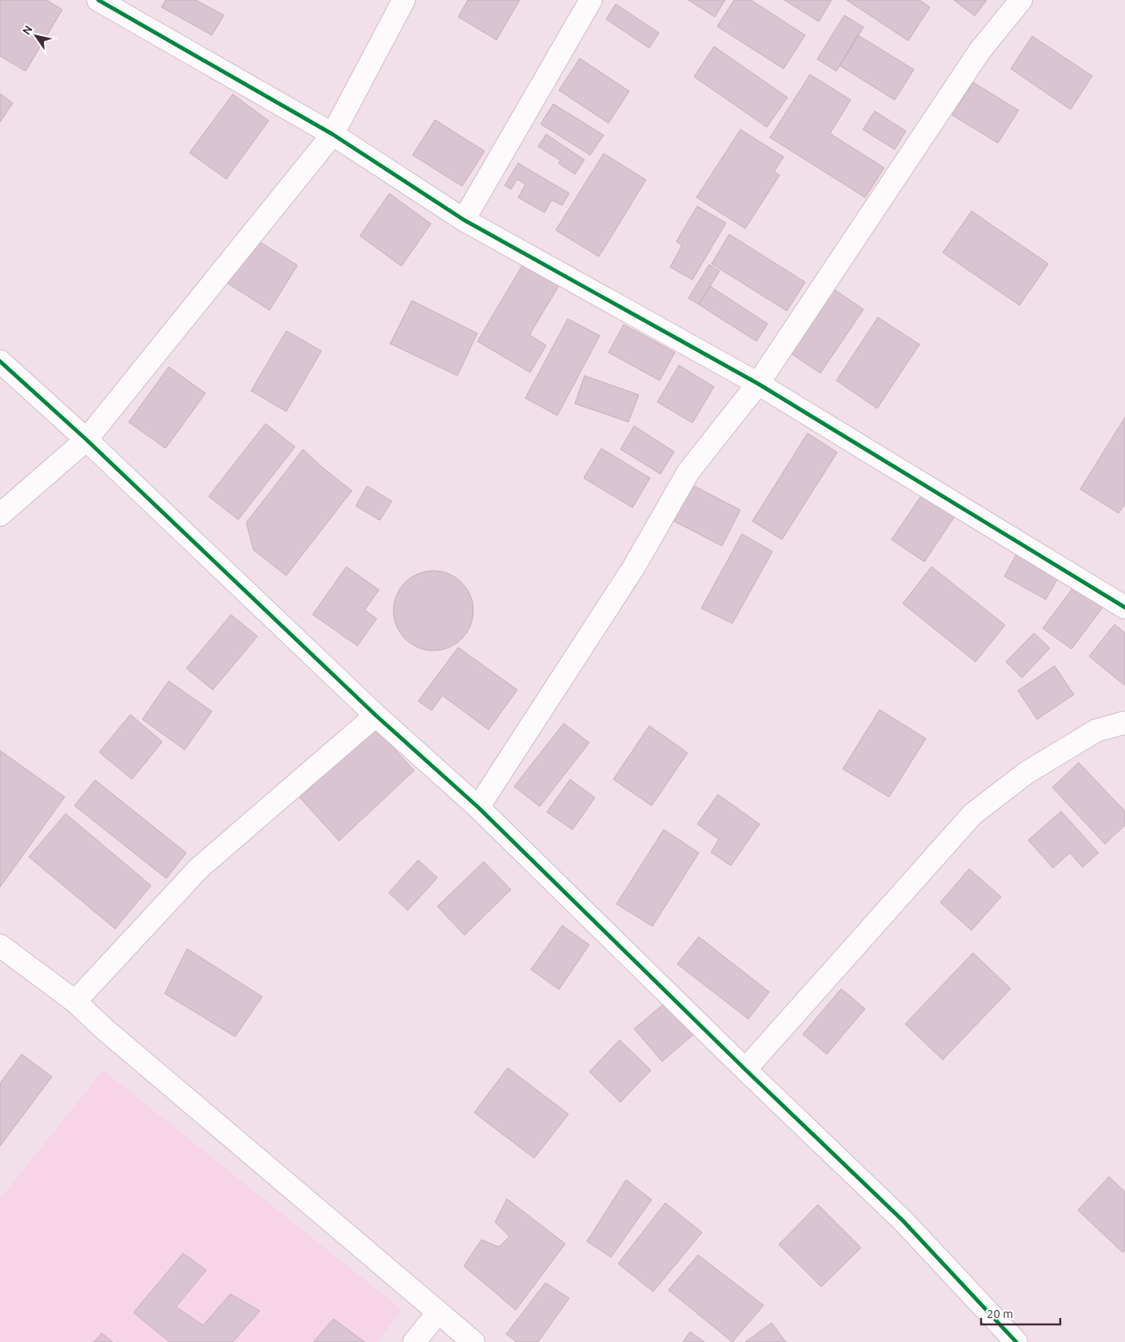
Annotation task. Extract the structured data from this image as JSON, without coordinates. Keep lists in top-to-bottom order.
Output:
{
  "scale_bar": "20 m",
  "north": "top left"
}
